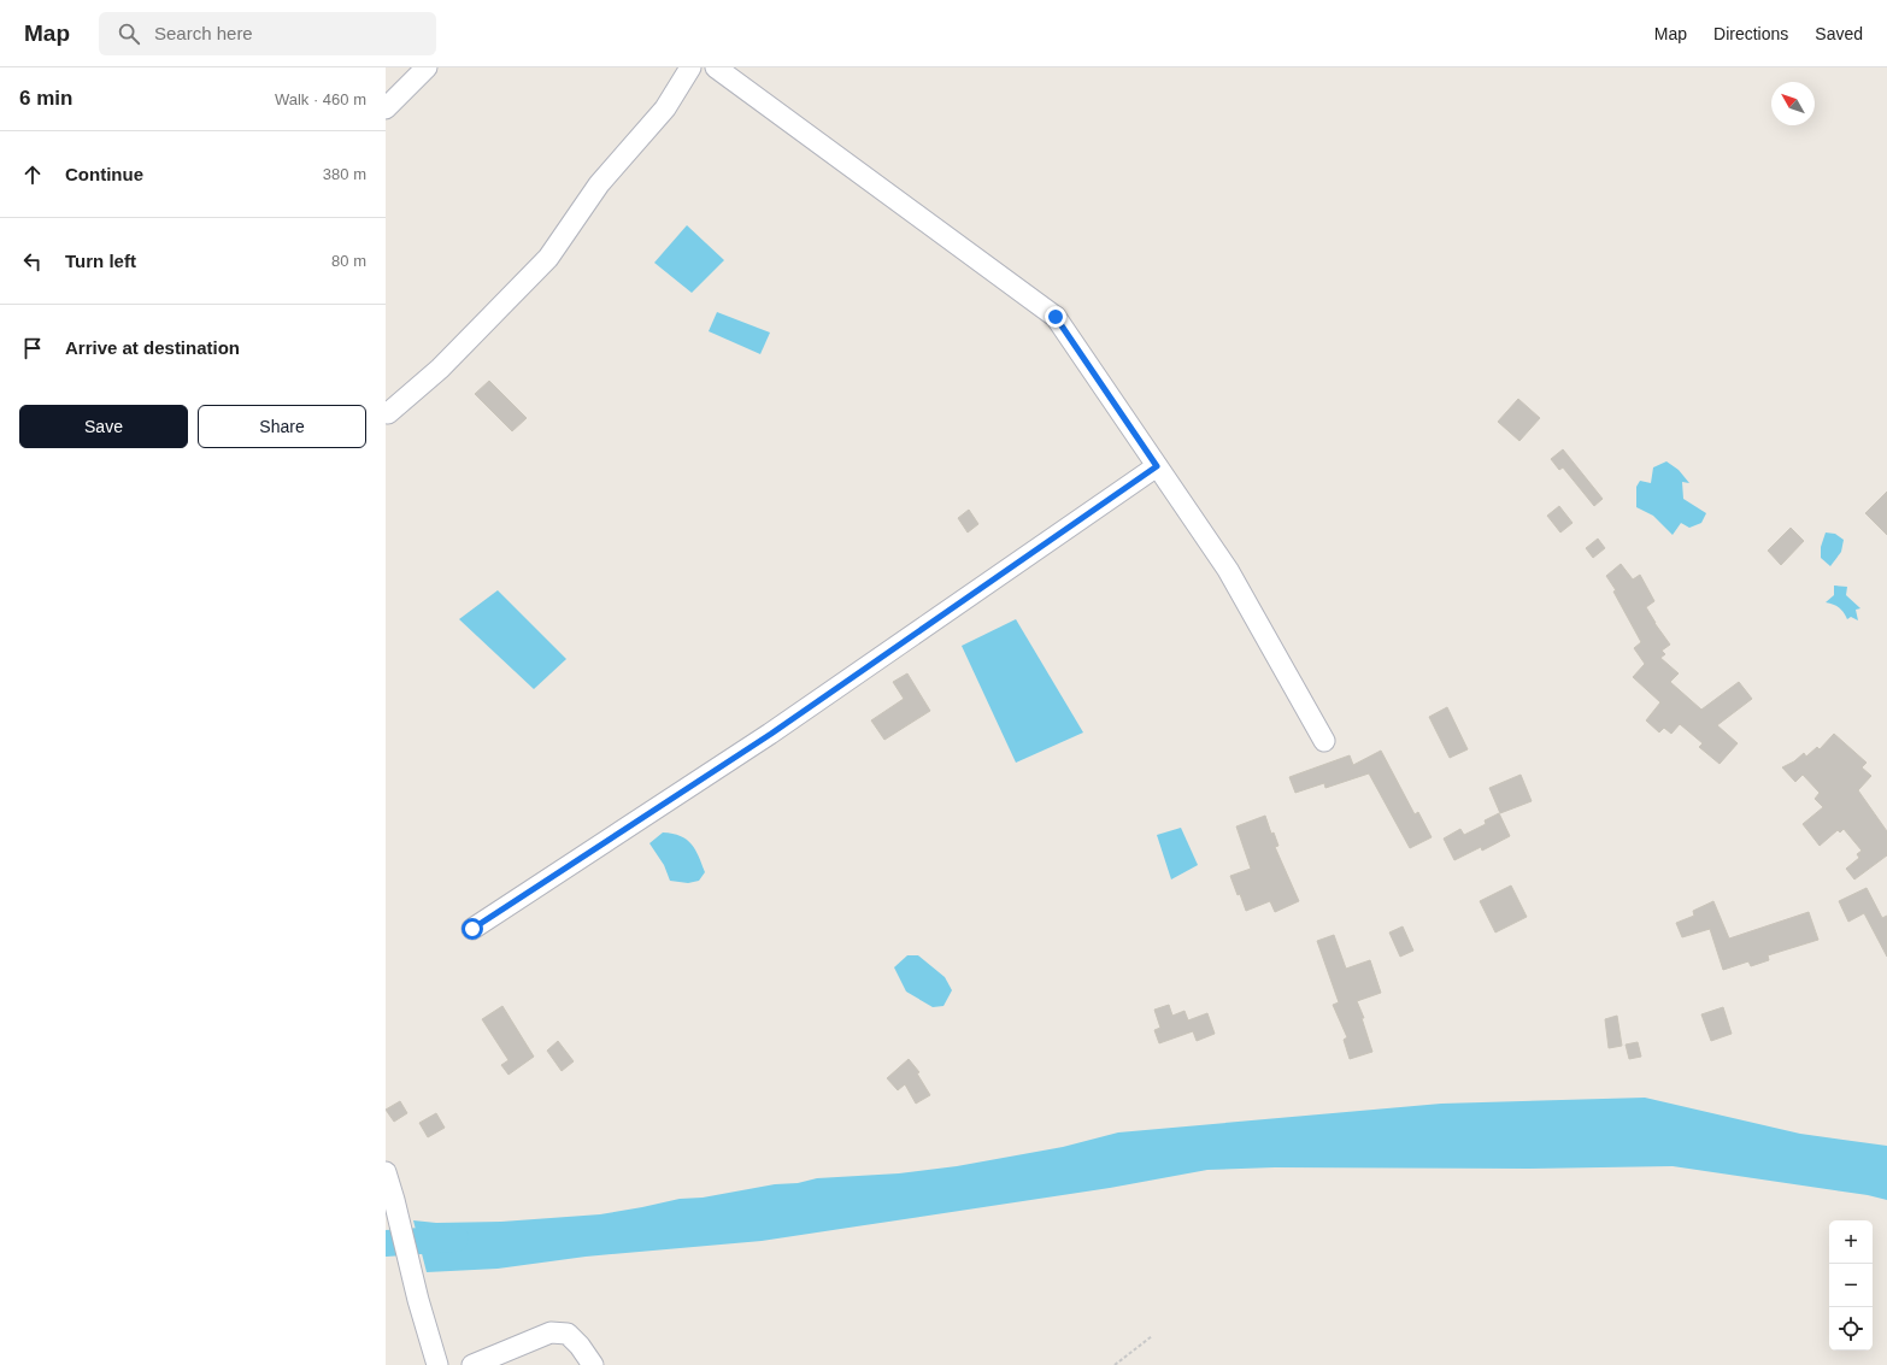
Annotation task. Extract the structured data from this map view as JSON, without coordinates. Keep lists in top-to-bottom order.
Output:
{
  "north": "top left",
  "page": {
    "header": "Map",
    "search": "Search here",
    "nav": ["Map", "Directions", "Saved"],
    "heading": ["6 min", "Walk · 460 m"],
    "list": [
      ["Continue", "380 m"],
      ["Turn left", "80 m"],
      "Arrive at destination"
    ],
    "buttons": ["Save", "Share"],
    "map_buttons": ["+", "−"]
  }
}
